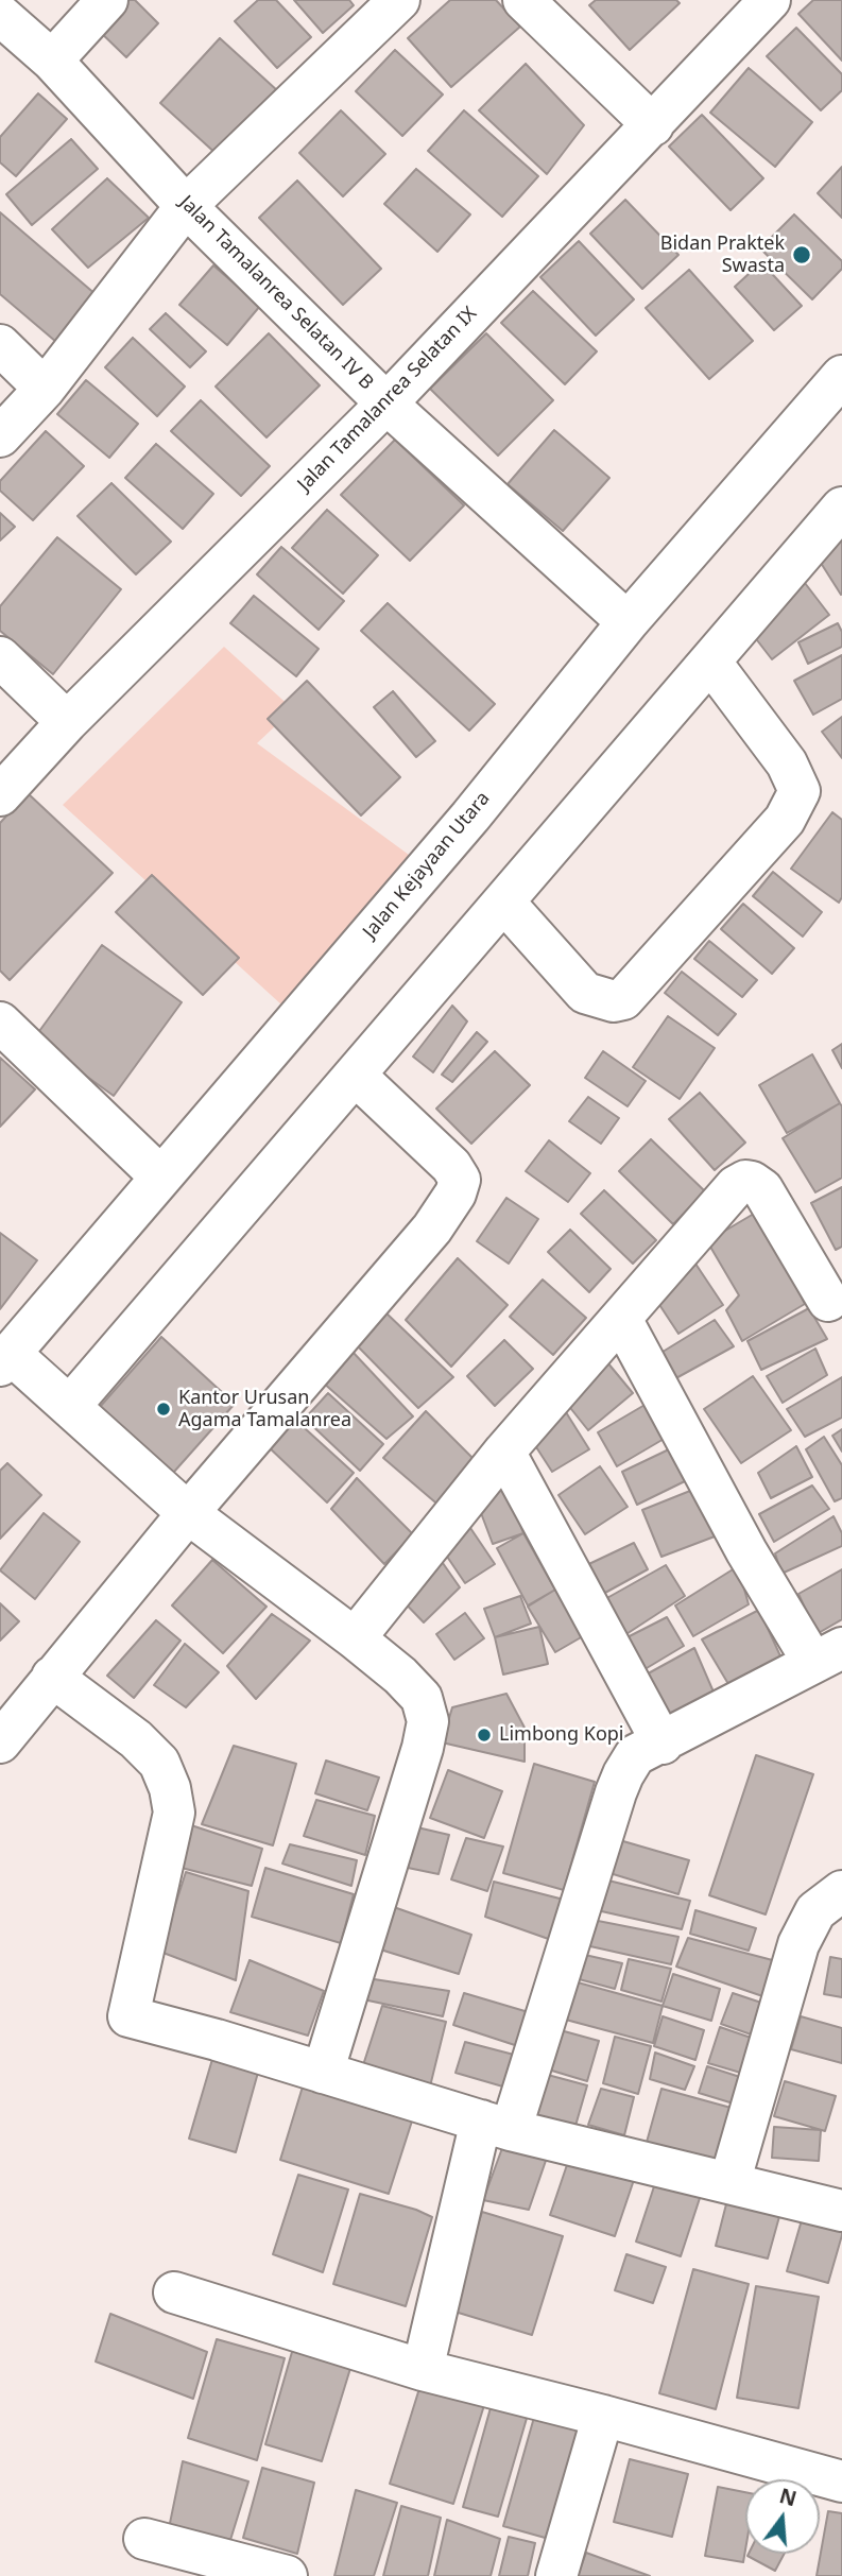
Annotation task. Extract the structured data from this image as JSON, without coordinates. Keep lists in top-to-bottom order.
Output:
{
  "streets": {
    "street": ["Jalan Tamalanrea Selatan IV B", "Jalan Tamalanrea Selatan IX", "Jalan Kejayaan Utara"]
  },
  "crossings": [
    ["Jalan Tamalanrea Selatan IV B", "Jalan Tamalanrea Selatan IX"],
    ["Jalan Tamalanrea Selatan IV B", "Jalan Kejayaan Utara"]
  ],
  "places": ["Bidan Praktek Swasta", "Kantor Urusan Agama Tamalanrea", "Limbong Kopi"],
  "north": "top"
}
